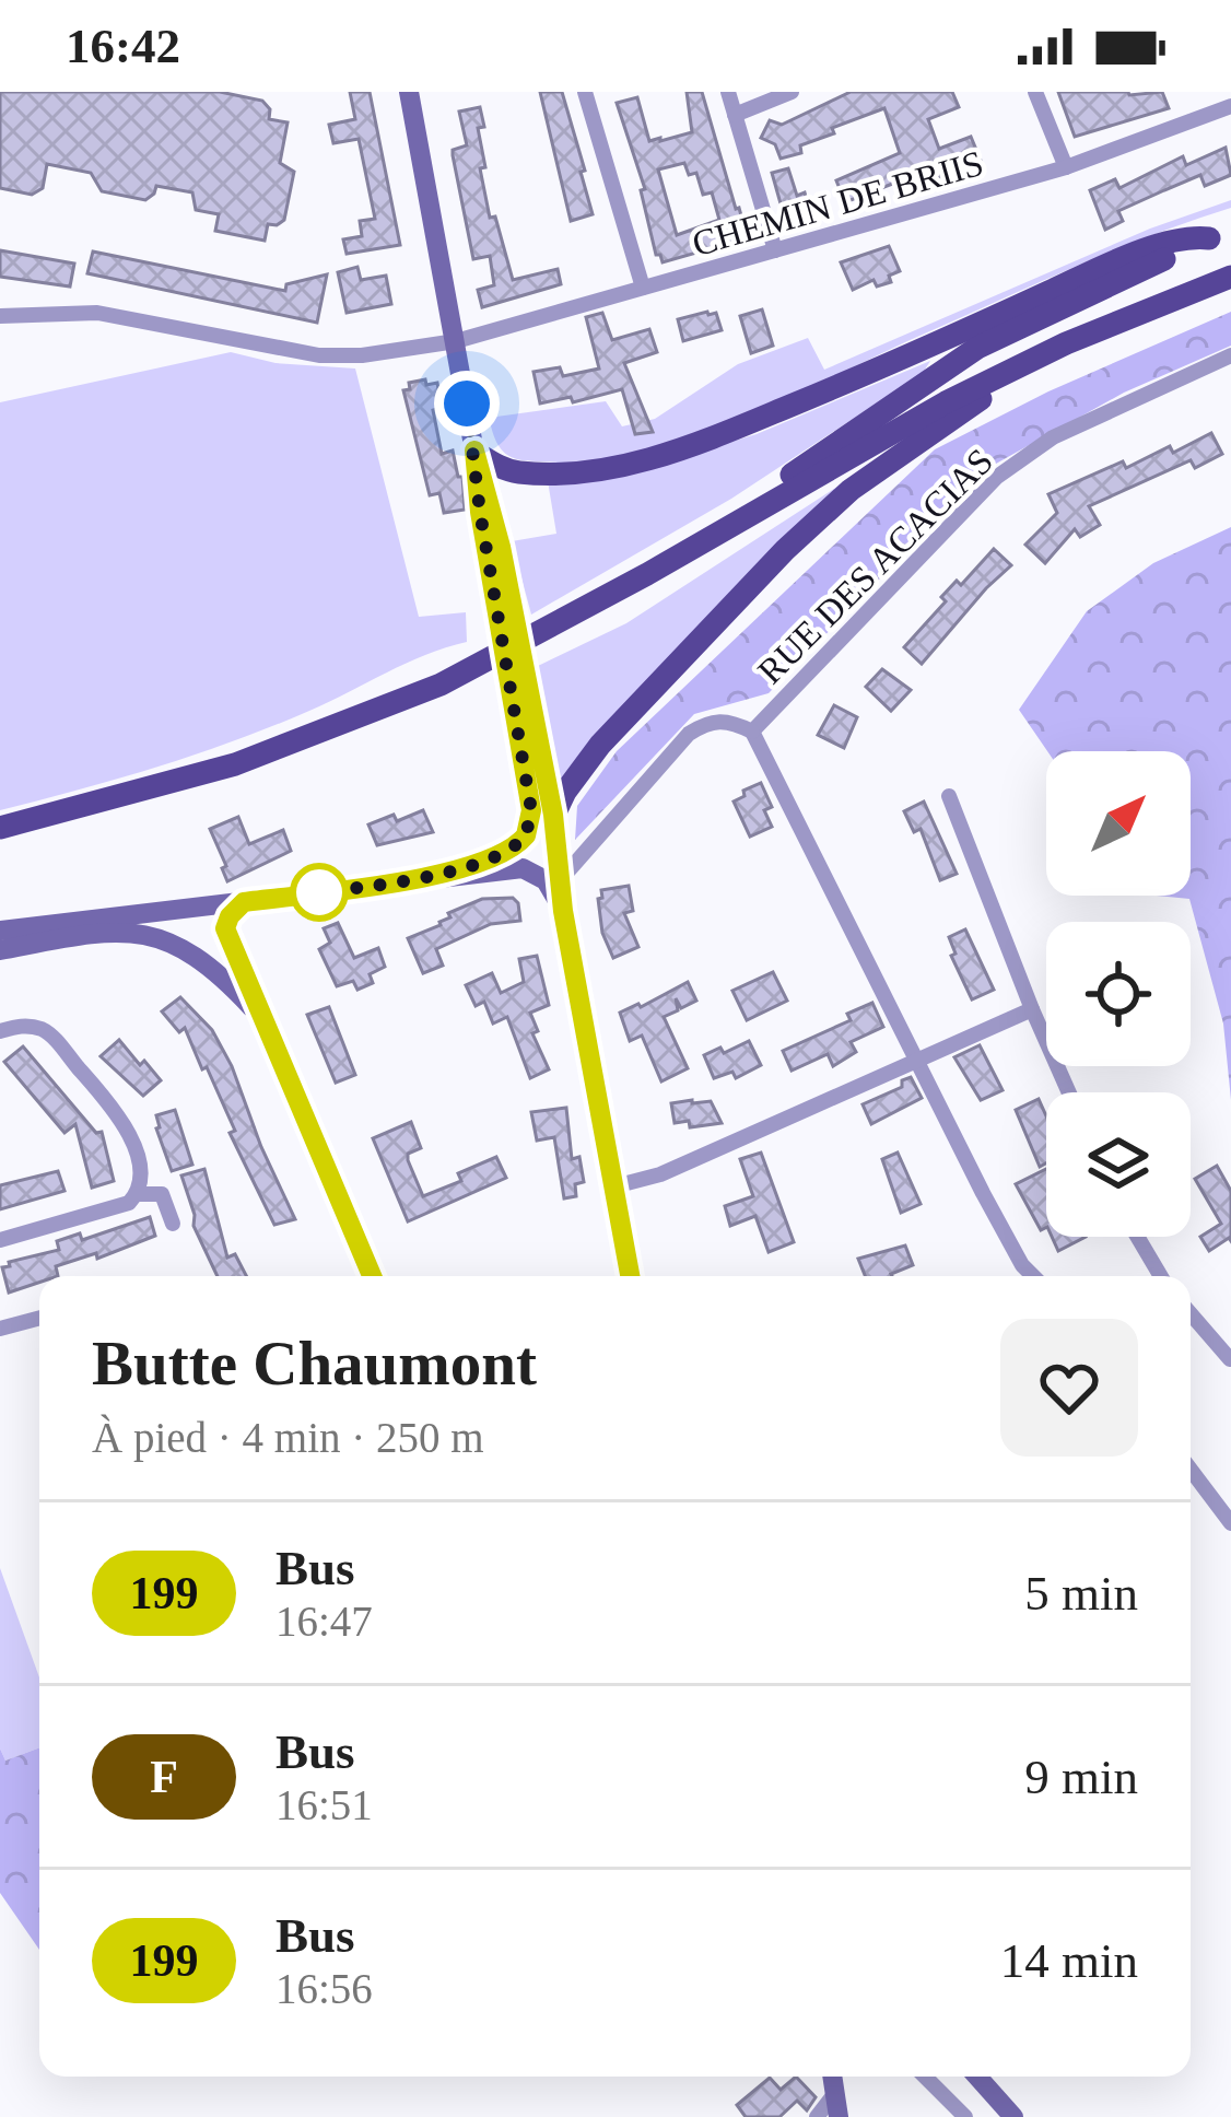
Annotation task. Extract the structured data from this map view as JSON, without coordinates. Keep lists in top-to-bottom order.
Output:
{
  "streets": {
    "street": ["CHEMIN DE BRIIS", "RUE DES ACACIAS"]
  },
  "lines": ["bus line 199"],
  "north": "top right",
  "page": {
    "status": "16:42",
    "heading": ["Butte Chaumont", "À pied · 4 min · 250 m"],
    "list": [
      {
        "mark": "199",
        "name": "Bus",
        "note": "16:47",
        "value": "5 min"
      },
      {
        "mark": "F",
        "name": "Bus",
        "note": "16:51",
        "value": "9 min"
      },
      {
        "mark": "199",
        "name": "Bus",
        "note": "16:56",
        "value": "14 min"
      }
    ]
  }
}
